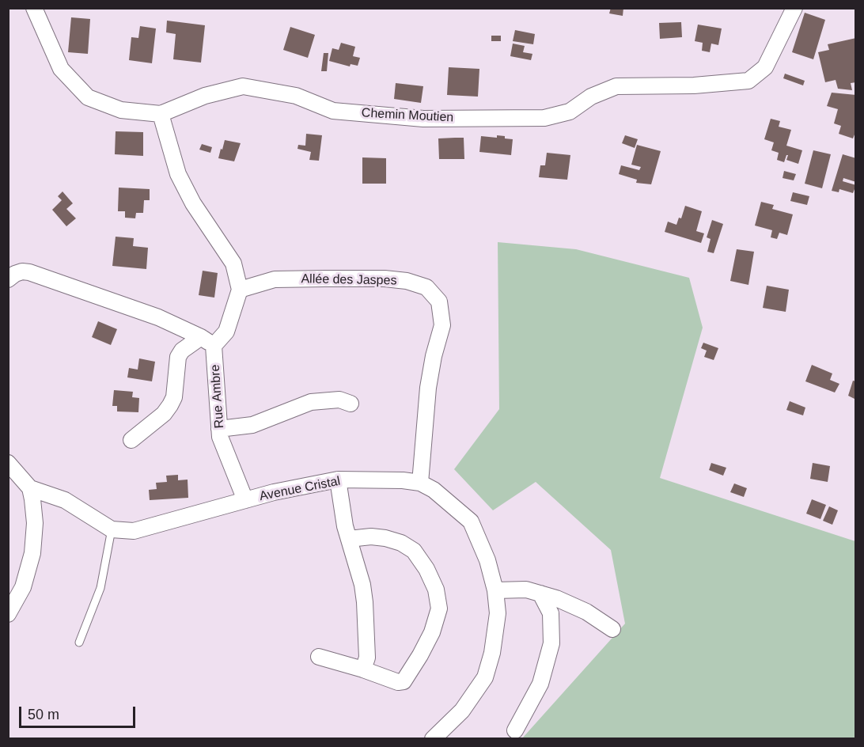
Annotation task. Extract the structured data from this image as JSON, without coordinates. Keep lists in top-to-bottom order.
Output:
{
  "streets": {
    "street": [
      "Chemin Moutien",
      "Allée des Jaspes",
      "Rue Ambre",
      "Avenue Cristal"
    ]
  },
  "crossings": [
    ["Allée des Jaspes", "Avenue Cristal"],
    ["Rue Ambre", "Avenue Cristal"]
  ],
  "scale_bar": "50 m"
}
